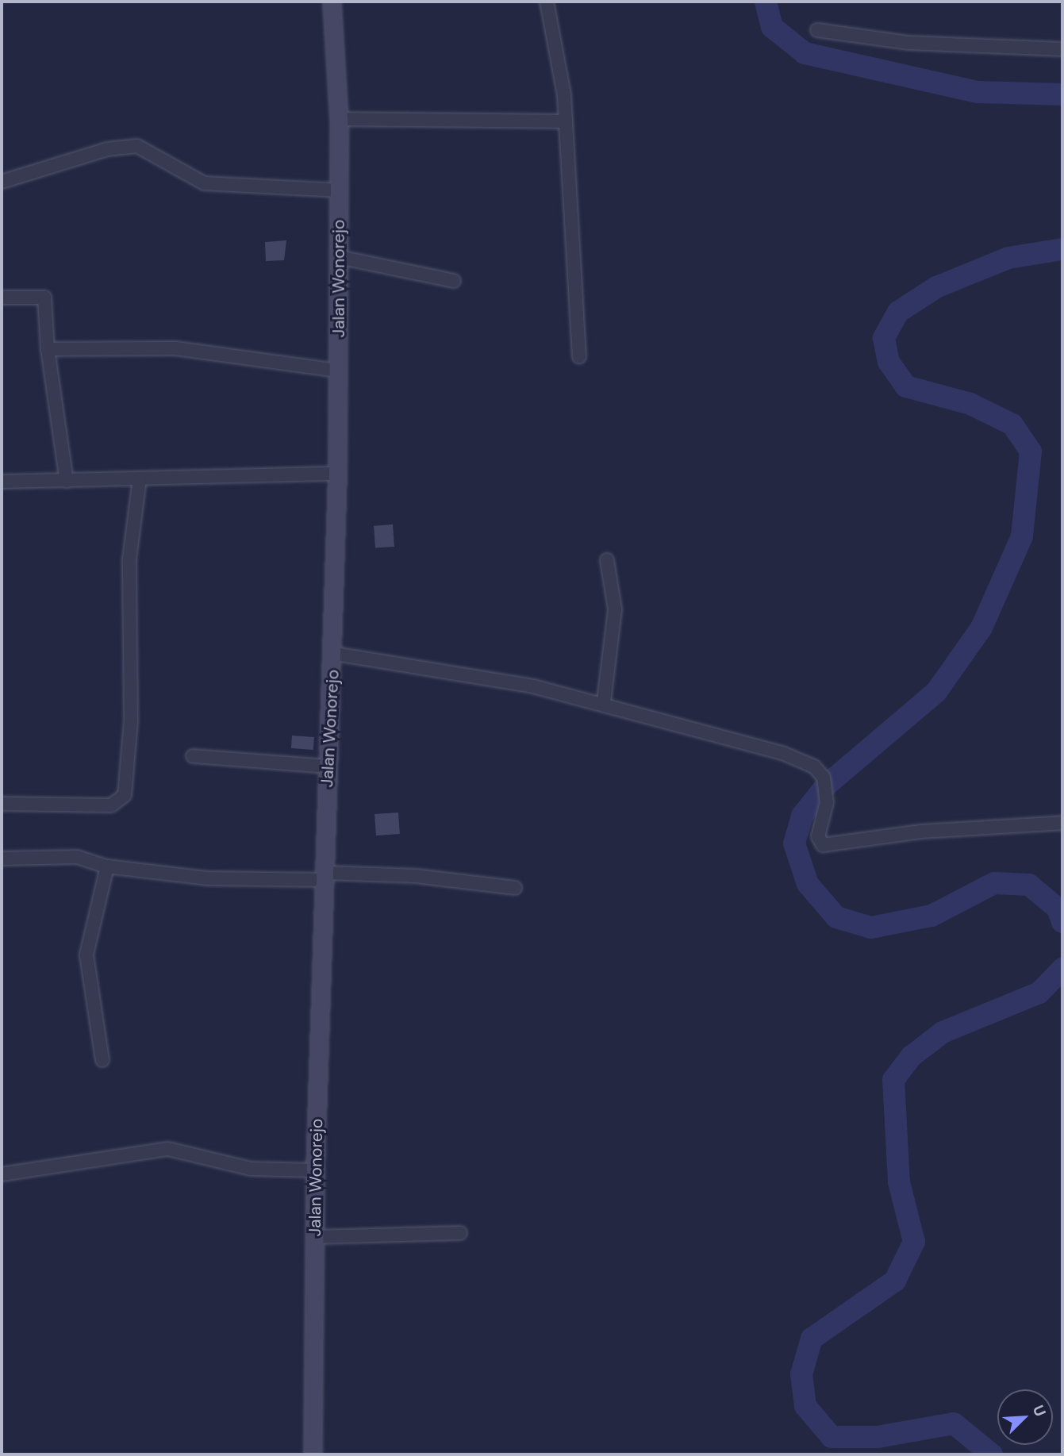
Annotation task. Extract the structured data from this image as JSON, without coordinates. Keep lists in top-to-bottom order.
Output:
{
  "streets": {
    "street": ["Jalan Wonorejo"]
  },
  "north": "top right"
}
